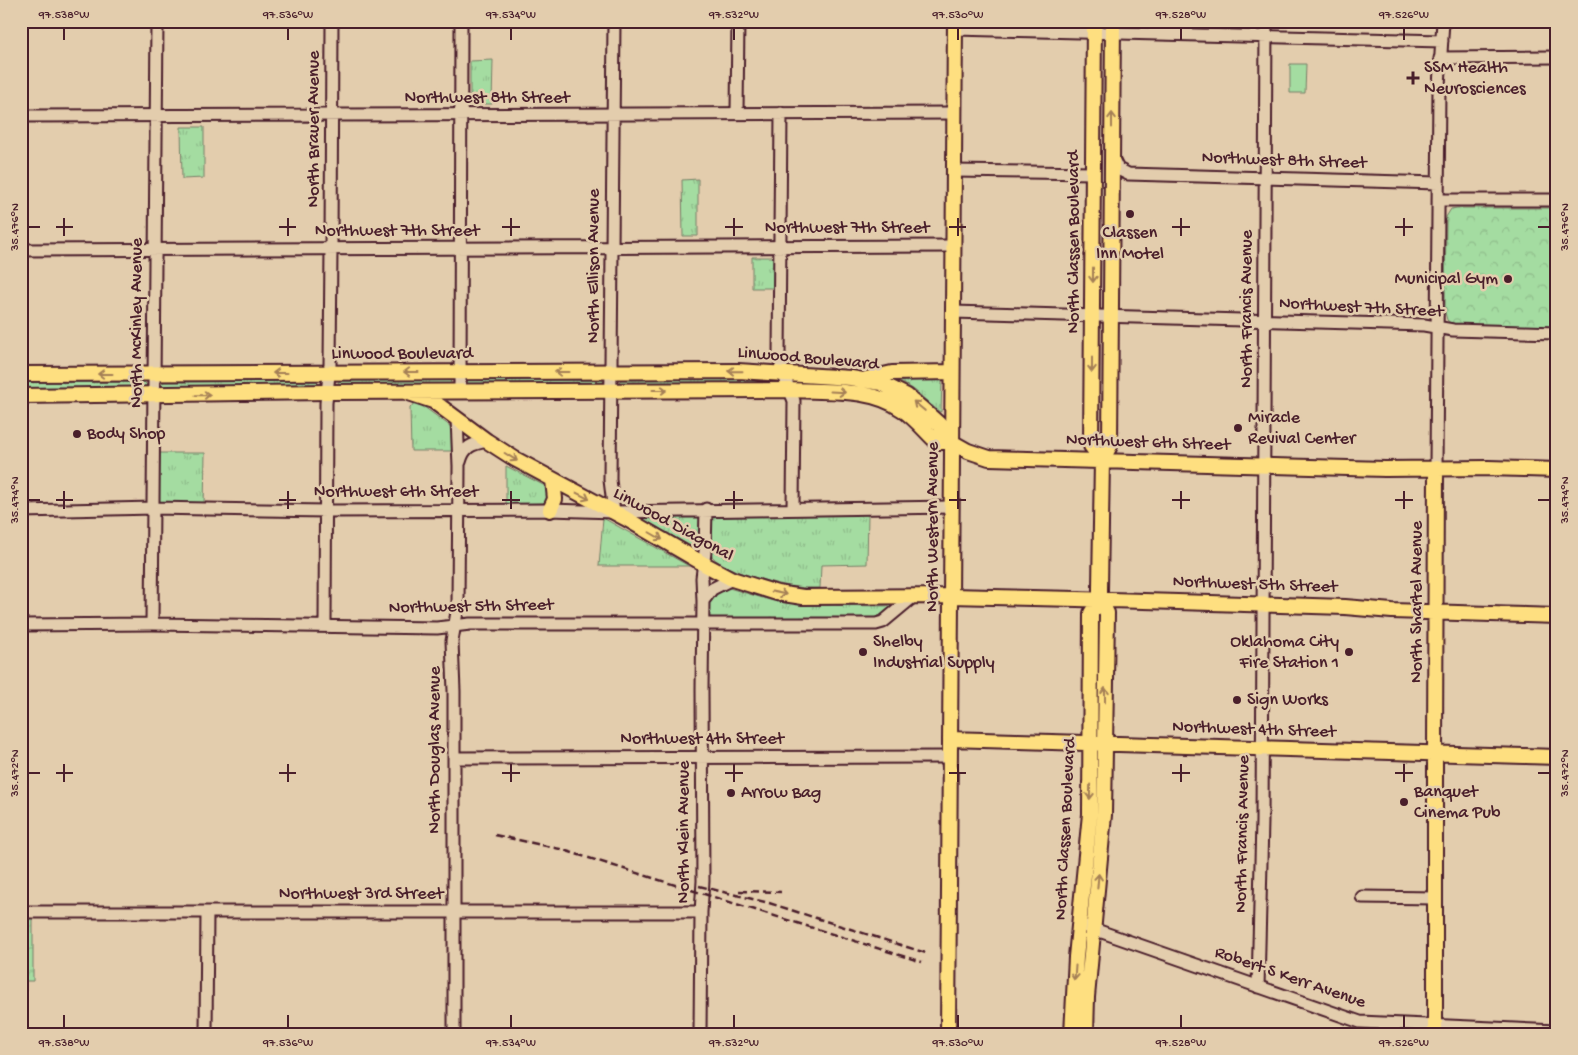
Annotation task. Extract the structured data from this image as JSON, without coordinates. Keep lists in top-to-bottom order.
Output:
{
  "streets": {
    "main road": [
      "North Classen Boulevard",
      "Linwood Boulevard",
      "Northwest 6th Street",
      "Linwood Diagonal",
      "North Western Avenue",
      "Northwest 5th Street",
      "North Shartel Avenue",
      "Northwest 4th Street"
    ],
    "street": [
      "Northwest 8th Street",
      "North Brauer Avenue",
      "Northwest 7th Street",
      "North Ellison Avenue",
      "North Francis Avenue",
      "North McKinley Avenue",
      "North Douglas Avenue",
      "North Klein Avenue",
      "Northwest 3rd Street",
      "Robert S Kerr Avenue"
    ]
  },
  "crossings": [
    ["Northwest 8th Street", "North Brauer Avenue"],
    ["Northwest 8th Street", "North Ellison Avenue"],
    ["Northwest 8th Street", "North Francis Avenue"],
    ["Northwest 8th Street", "North McKinley Avenue"],
    ["Northwest 8th Street", "North Western Avenue"],
    ["Northwest 8th Street", "North Shartel Avenue"],
    ["North Brauer Avenue", "Northwest 7th Street"],
    ["North Brauer Avenue", "Linwood Boulevard"],
    ["North Brauer Avenue", "Northwest 6th Street"],
    ["North Brauer Avenue", "Northwest 5th Street"],
    ["Northwest 7th Street", "North Classen Boulevard"],
    ["Northwest 7th Street", "North Ellison Avenue"],
    ["Northwest 7th Street", "North Francis Avenue"],
    ["Northwest 7th Street", "North McKinley Avenue"],
    ["Northwest 7th Street", "North Western Avenue"],
    ["Northwest 7th Street", "North Shartel Avenue"],
    ["North Classen Boulevard", "Northwest 6th Street"],
    ["North Classen Boulevard", "Northwest 5th Street"],
    ["North Classen Boulevard", "Northwest 4th Street"],
    ["North Classen Boulevard", "Robert S Kerr Avenue"],
    ["North Ellison Avenue", "Linwood Boulevard"],
    ["North Ellison Avenue", "Northwest 6th Street"],
    ["North Ellison Avenue", "Linwood Diagonal"],
    ["North Francis Avenue", "Northwest 6th Street"],
    ["North Francis Avenue", "Northwest 5th Street"],
    ["North Francis Avenue", "Northwest 4th Street"],
    ["North Francis Avenue", "Robert S Kerr Avenue"],
    ["North McKinley Avenue", "Linwood Boulevard"],
    ["North McKinley Avenue", "Northwest 6th Street"],
    ["North McKinley Avenue", "Northwest 5th Street"],
    ["Linwood Boulevard", "Northwest 6th Street"],
    ["Linwood Boulevard", "Linwood Diagonal"],
    ["Linwood Boulevard", "North Western Avenue"],
    ["Northwest 6th Street", "Linwood Diagonal"],
    ["Northwest 6th Street", "North Western Avenue"],
    ["Northwest 6th Street", "North Shartel Avenue"],
    ["Northwest 6th Street", "North Douglas Avenue"],
    ["Northwest 6th Street", "North Klein Avenue"],
    ["Linwood Diagonal", "North Western Avenue"],
    ["Linwood Diagonal", "Northwest 5th Street"],
    ["Linwood Diagonal", "North Douglas Avenue"],
    ["Linwood Diagonal", "North Klein Avenue"],
    ["North Western Avenue", "Northwest 5th Street"],
    ["North Western Avenue", "Northwest 4th Street"],
    ["Northwest 5th Street", "North Shartel Avenue"],
    ["Northwest 5th Street", "North Douglas Avenue"],
    ["Northwest 5th Street", "North Klein Avenue"],
    ["North Shartel Avenue", "Northwest 4th Street"],
    ["North Shartel Avenue", "Robert S Kerr Avenue"],
    ["Northwest 4th Street", "North Douglas Avenue"],
    ["Northwest 4th Street", "North Klein Avenue"],
    ["North Douglas Avenue", "Northwest 3rd Street"],
    ["North Klein Avenue", "Northwest 3rd Street"]
  ],
  "one_way": ["Linwood Diagonal"],
  "places": {
    "health": ["SSM Health Neurosciences"],
    "other": [
      "Classen Inn Motel",
      "Municipal Gym",
      "Miracle Revival Center",
      "Body Shop",
      "Shelby Industrial Supply",
      "Oklahoma City Fire Station 1",
      "Sign Works",
      "Arrow Bag",
      "Banquet Cinema Pub"
    ]
  },
  "coordinates": [
    "97.538°W",
    "97.536°W",
    "97.534°W",
    "97.532°W",
    "97.530°W",
    "97.528°W",
    "97.526°W",
    "35.476°N",
    "35.474°N",
    "35.472°N"
  ]
}
